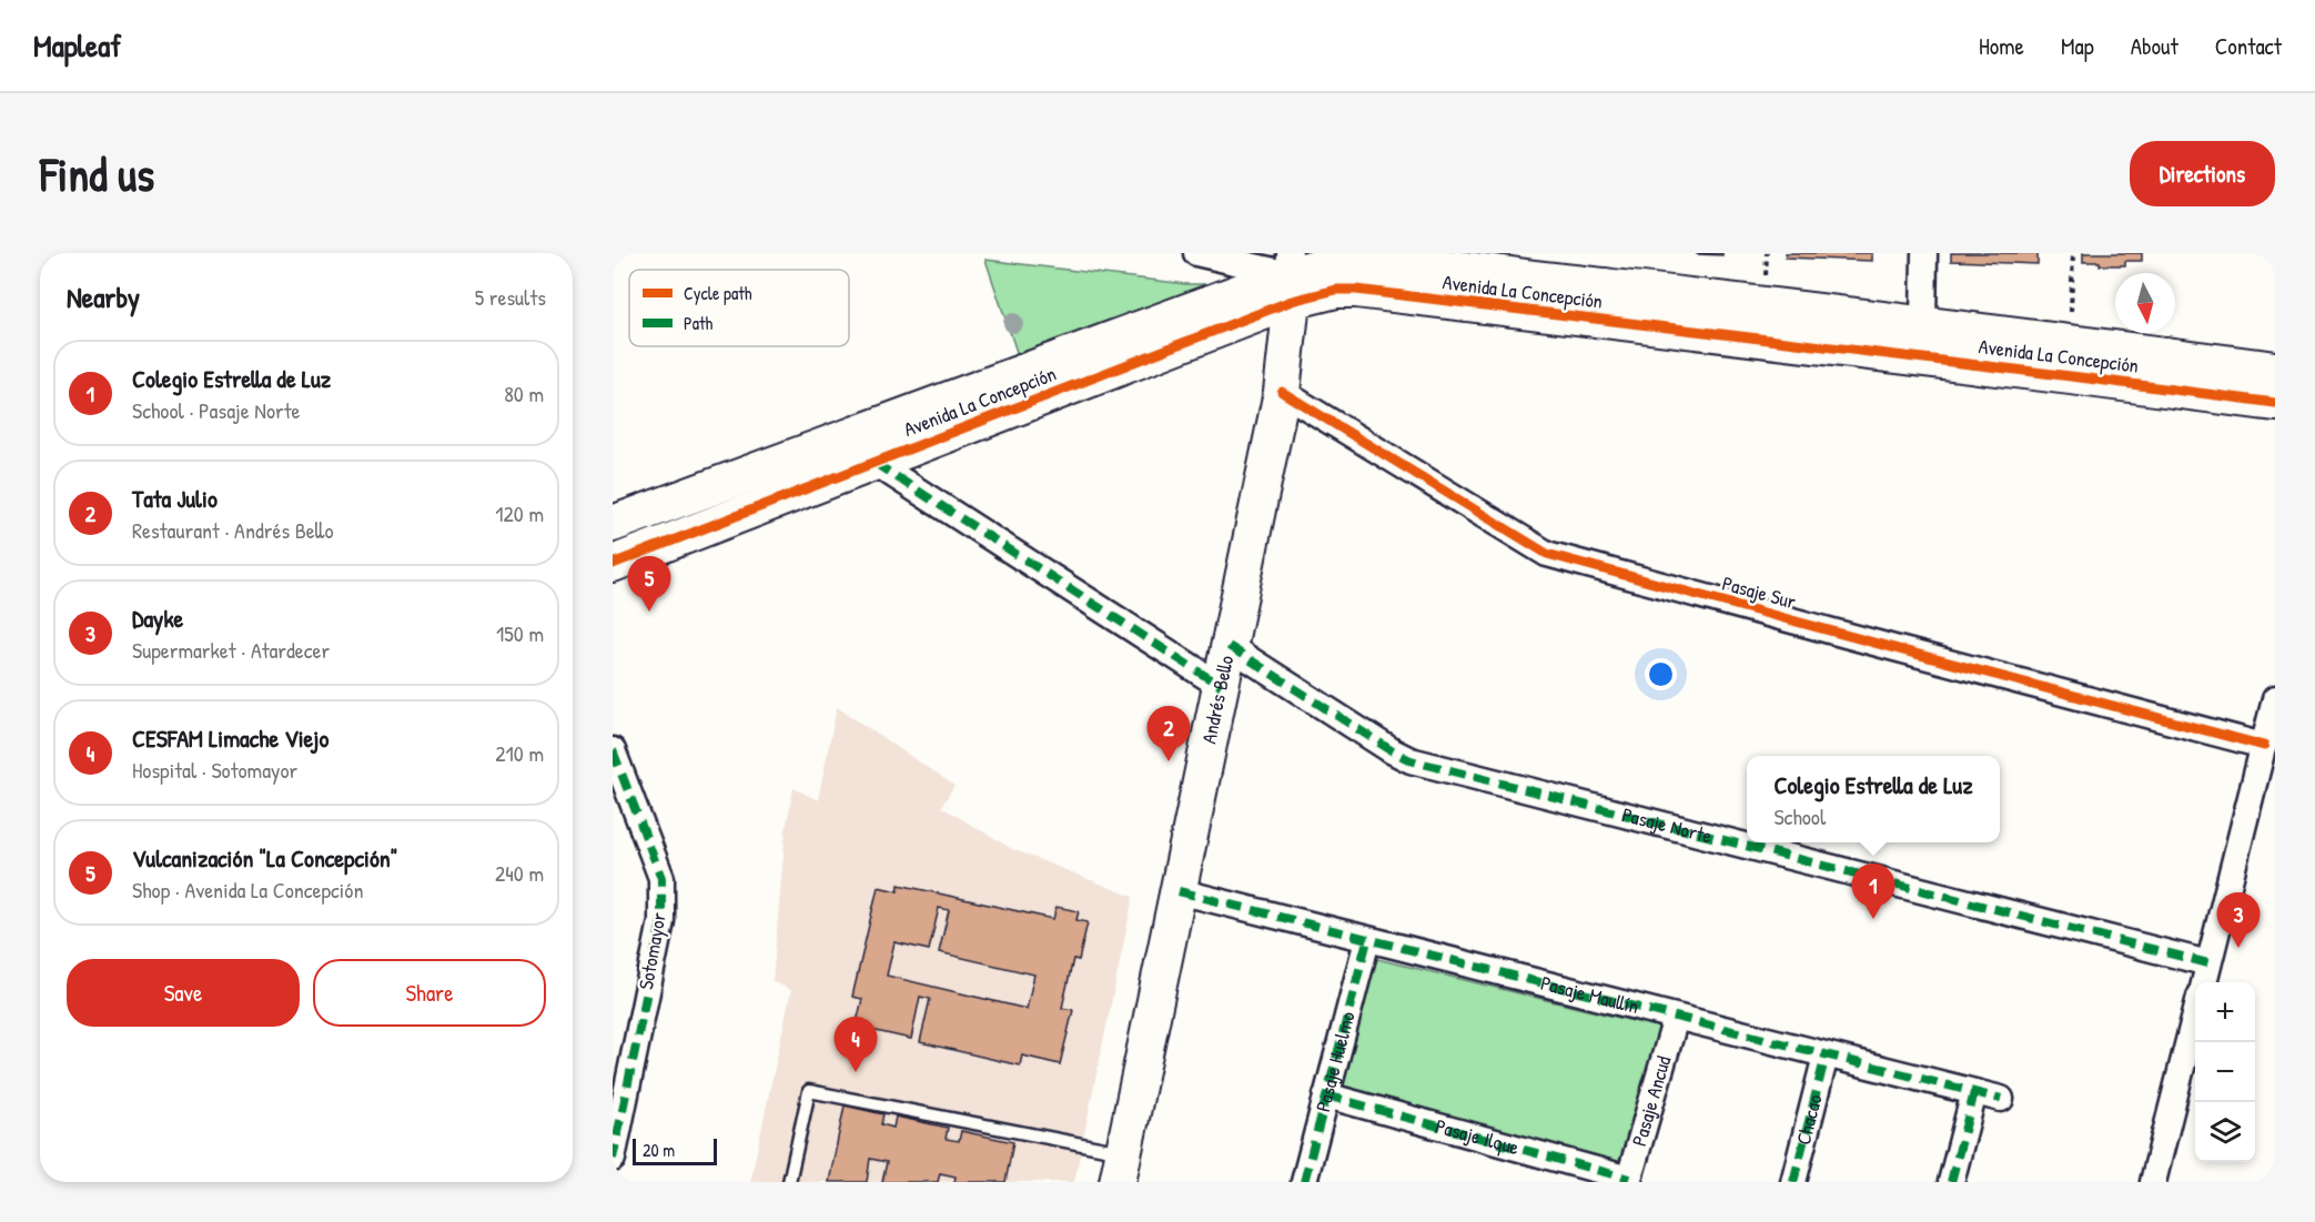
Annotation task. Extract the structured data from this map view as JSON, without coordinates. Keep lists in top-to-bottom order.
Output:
{
  "streets": {
    "street": [
      "Avenida La Concepción",
      "Pasaje Sur",
      "Andrés Bello",
      "Pasaje Norte",
      "Sotomayor",
      "Pasaje Maullín",
      "Pasaje Huelmo",
      "Pasaje Ancud",
      "Chacao",
      "Pasaje Ilque"
    ]
  },
  "crossings": [
    ["Avenida La Concepción", "Andrés Bello"],
    ["Pasaje Sur", "Andrés Bello"],
    ["Andrés Bello", "Pasaje Norte"],
    ["Andrés Bello", "Pasaje Maullín"],
    ["Pasaje Maullín", "Pasaje Huelmo"],
    ["Pasaje Maullín", "Pasaje Ancud"],
    ["Pasaje Maullín", "Chacao"],
    ["Pasaje Huelmo", "Pasaje Ilque"],
    ["Pasaje Ancud", "Pasaje Ilque"]
  ],
  "legend": ["Cycle path", "Path"],
  "scale_bar": "20 m",
  "north": "bottom",
  "page": {
    "header": "Mapleaf",
    "nav": [
      "Home",
      "Map",
      "About",
      "Contact"
    ],
    "buttons": [
      "Directions",
      ["Save", "Share"]
    ],
    "title": "Find us",
    "heading": ["Nearby", "5 results"],
    "list": [
      {
        "mark": "1",
        "name": "Colegio Estrella de Luz",
        "note": "School · Pasaje Norte",
        "value": "80 m"
      },
      {
        "mark": "2",
        "name": "Tata Julio",
        "note": "Restaurant · Andrés Bello",
        "value": "120 m"
      },
      {
        "mark": "3",
        "name": "Dayke",
        "note": "Supermarket · Atardecer",
        "value": "150 m"
      },
      {
        "mark": "4",
        "name": "CESFAM Limache Viejo",
        "note": "Hospital · Sotomayor",
        "value": "210 m"
      },
      {
        "mark": "5",
        "name": "Vulcanización \"La Concepción\"",
        "note": "Shop · Avenida La Concepción",
        "value": "240 m"
      }
    ],
    "pins": [
      "5",
      "2",
      "1",
      "3",
      "4"
    ],
    "popup": ["Colegio Estrella de Luz", "School"],
    "map_buttons": ["+", "−"],
    "scale": "20 m"
  }
}
